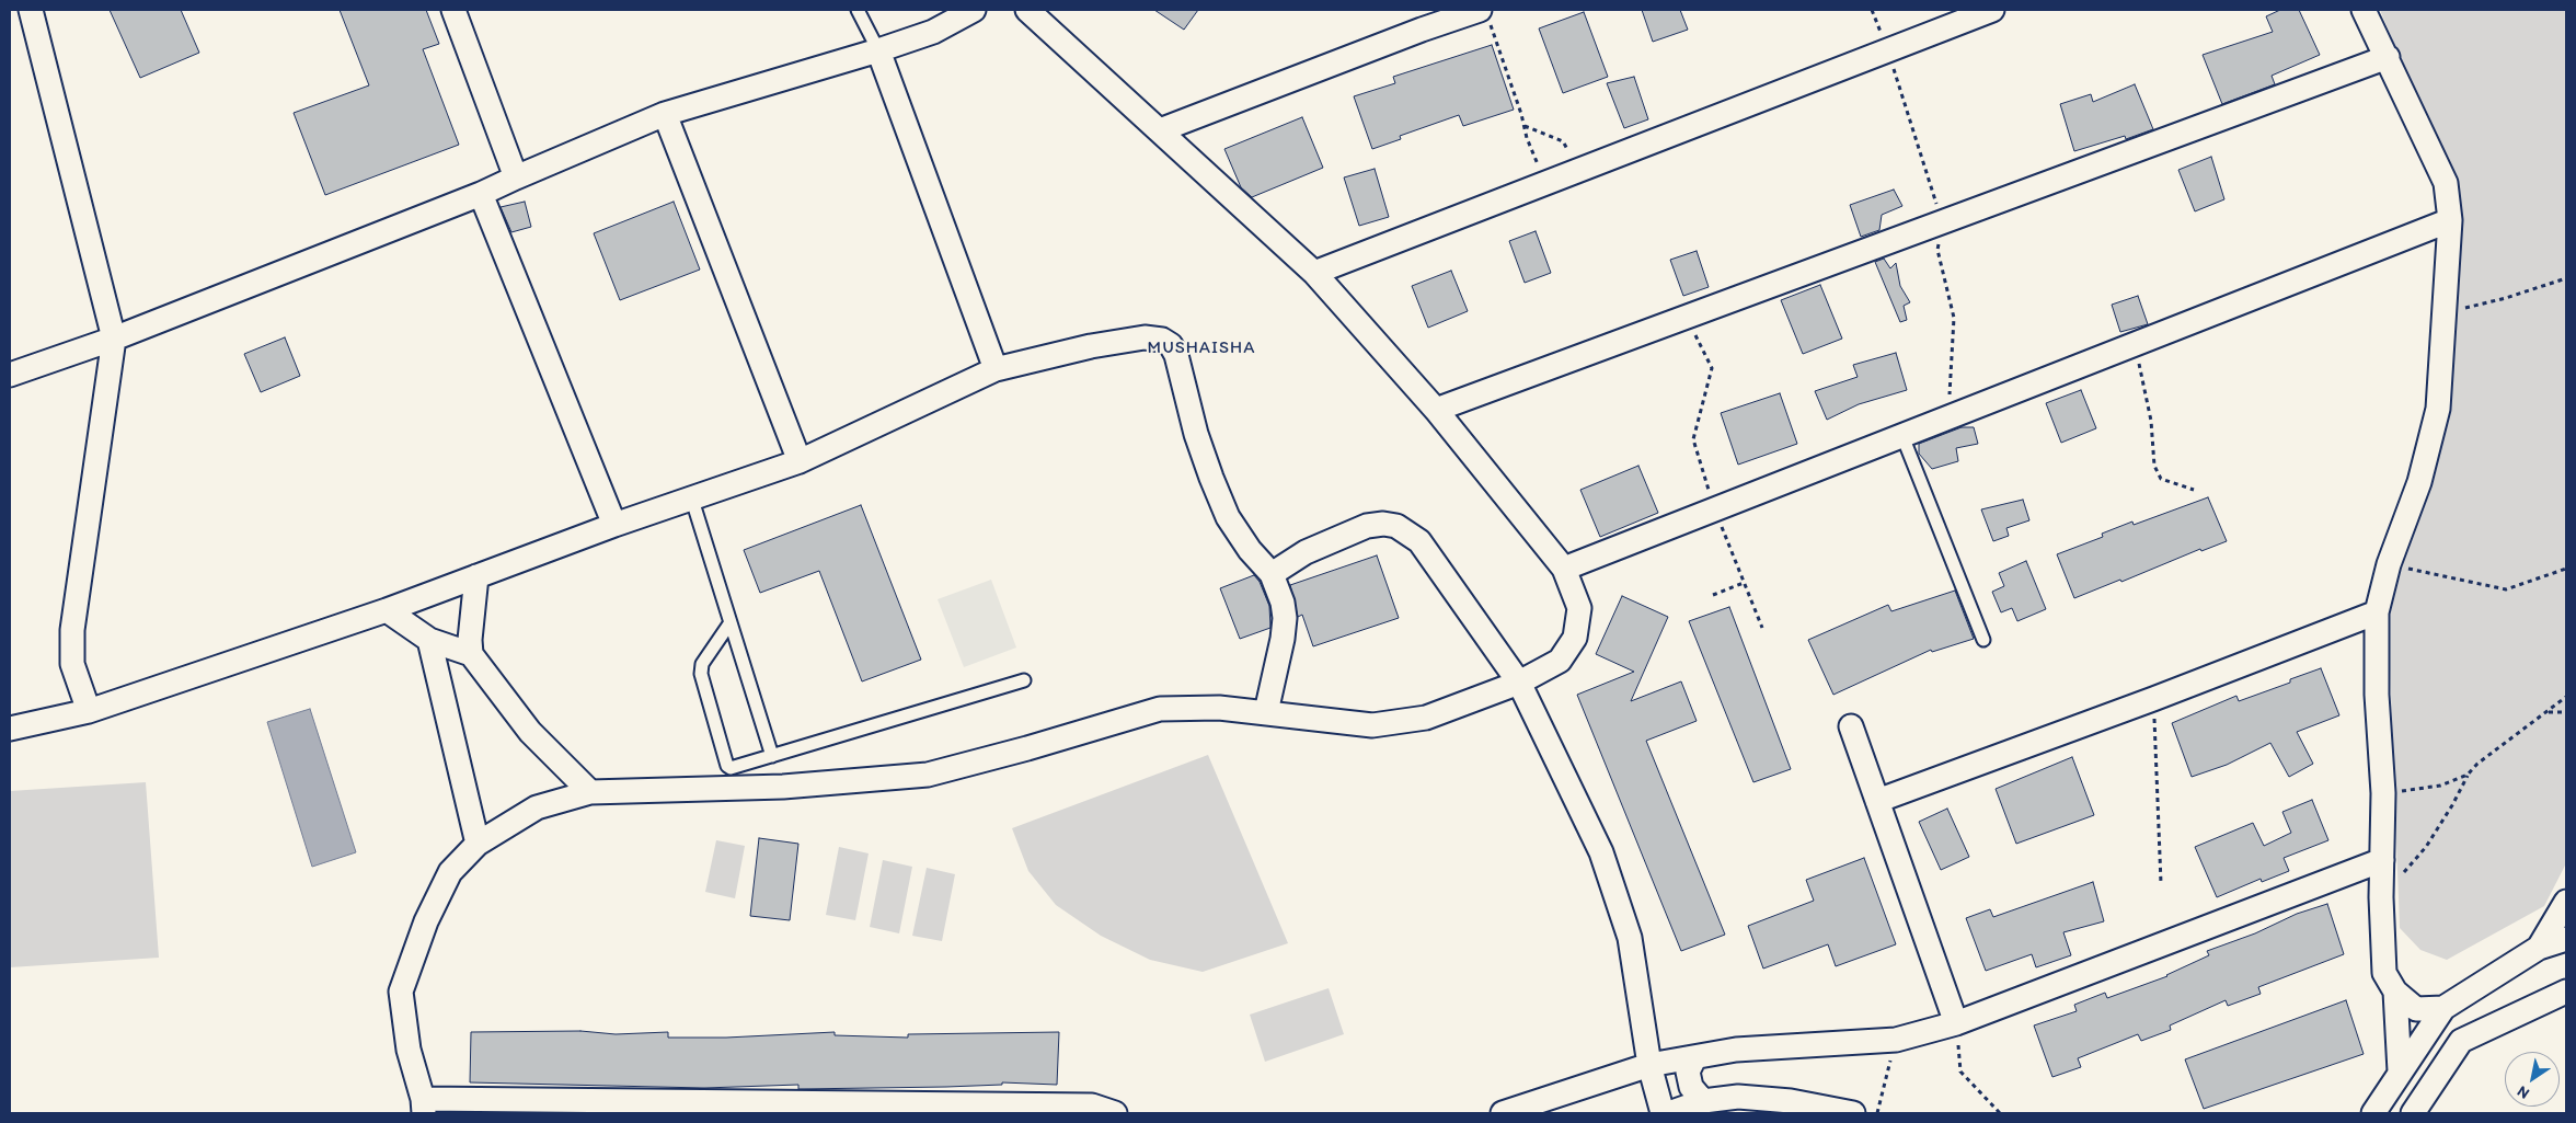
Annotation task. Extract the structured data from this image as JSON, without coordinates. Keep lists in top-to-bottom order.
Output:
{
  "districts": ["MUSHAISHA"],
  "north": "bottom left"
}
